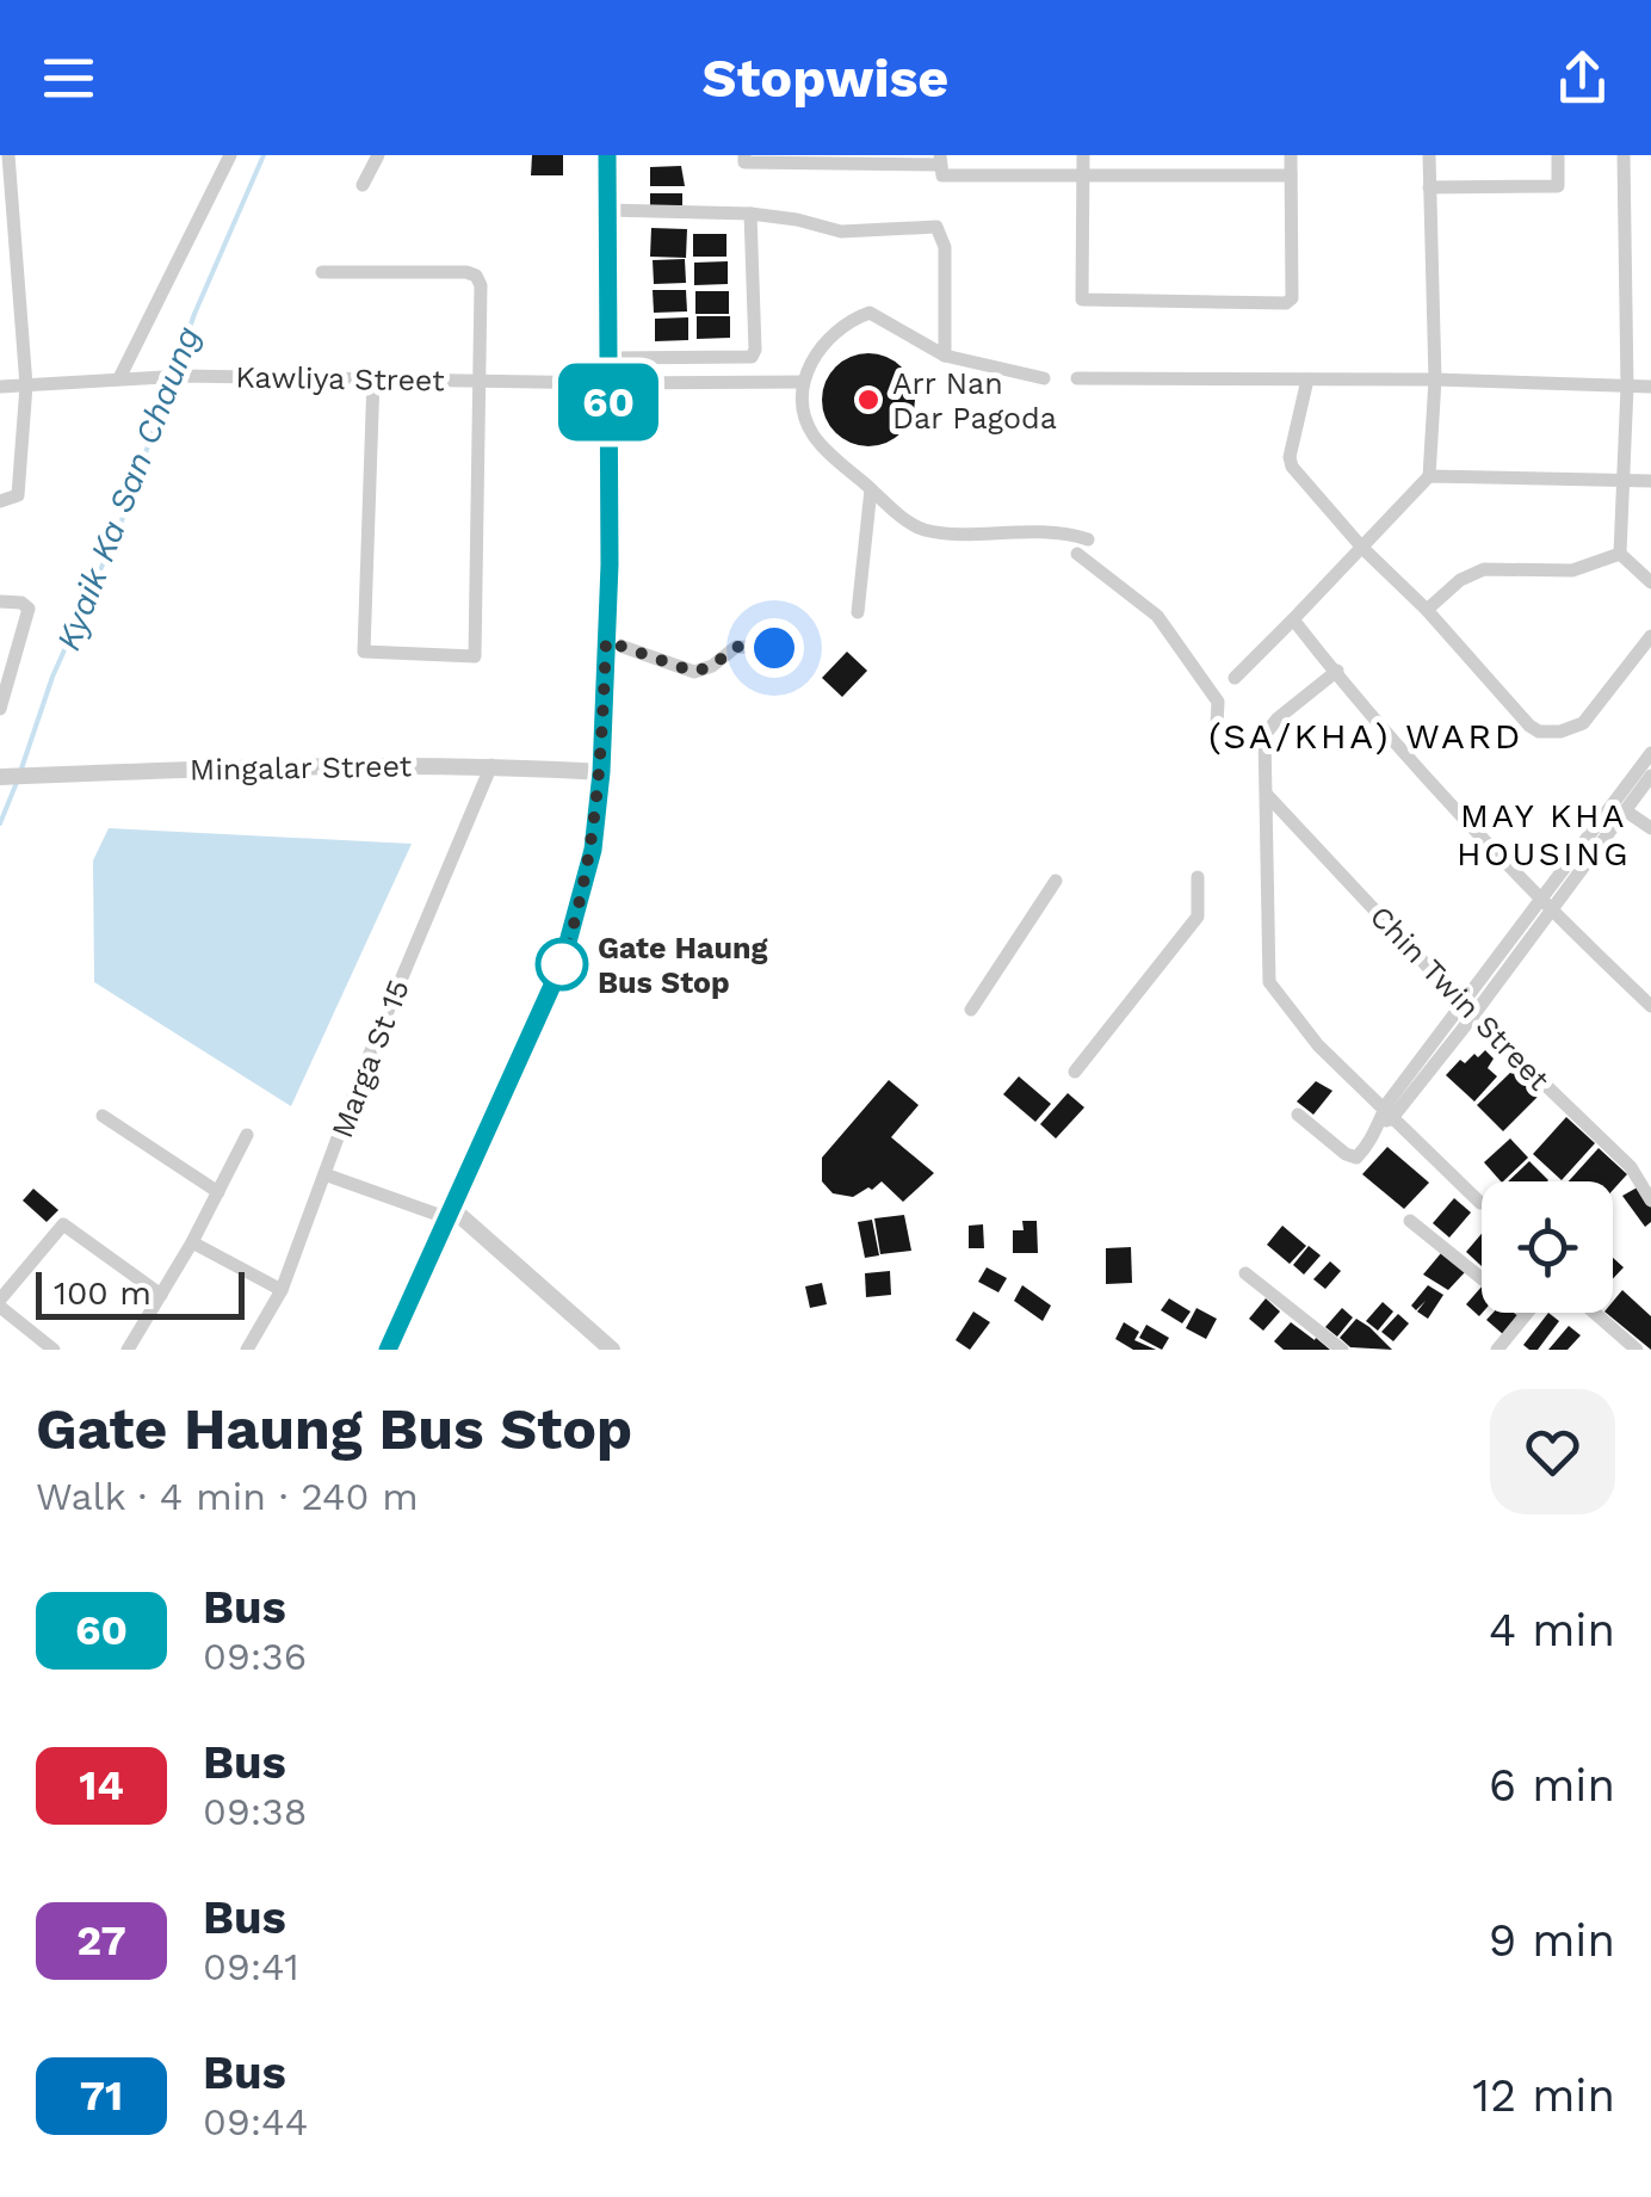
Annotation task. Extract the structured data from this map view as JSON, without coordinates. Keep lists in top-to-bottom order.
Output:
{
  "streets": {
    "street": [
      "Kawliya Street",
      "Mingalar Street",
      "Chin Twin Street",
      "Marga St 15"
    ]
  },
  "crossings": [
    ["Mingalar Street", "Marga St 15"]
  ],
  "districts": ["(SA/KHA) WARD", "MAY KHA HOUSING"],
  "water": ["Kyaik Ka San Chaung"],
  "places": ["Arr Nan Dar Pagoda", "Gate Haung Bus Stop"],
  "lines": ["bus line 60"],
  "scale_bar": "100 m",
  "page": {
    "header": "Stopwise",
    "on_map": "60",
    "scale": "100 m",
    "heading": ["Gate Haung Bus Stop", "Walk · 4 min · 240 m"],
    "list": [
      {
        "mark": "60",
        "name": "Bus",
        "note": "09:36",
        "value": "4 min"
      },
      {
        "mark": "14",
        "name": "Bus",
        "note": "09:38",
        "value": "6 min"
      },
      {
        "mark": "27",
        "name": "Bus",
        "note": "09:41",
        "value": "9 min"
      },
      {
        "mark": "71",
        "name": "Bus",
        "note": "09:44",
        "value": "12 min"
      }
    ]
  }
}
